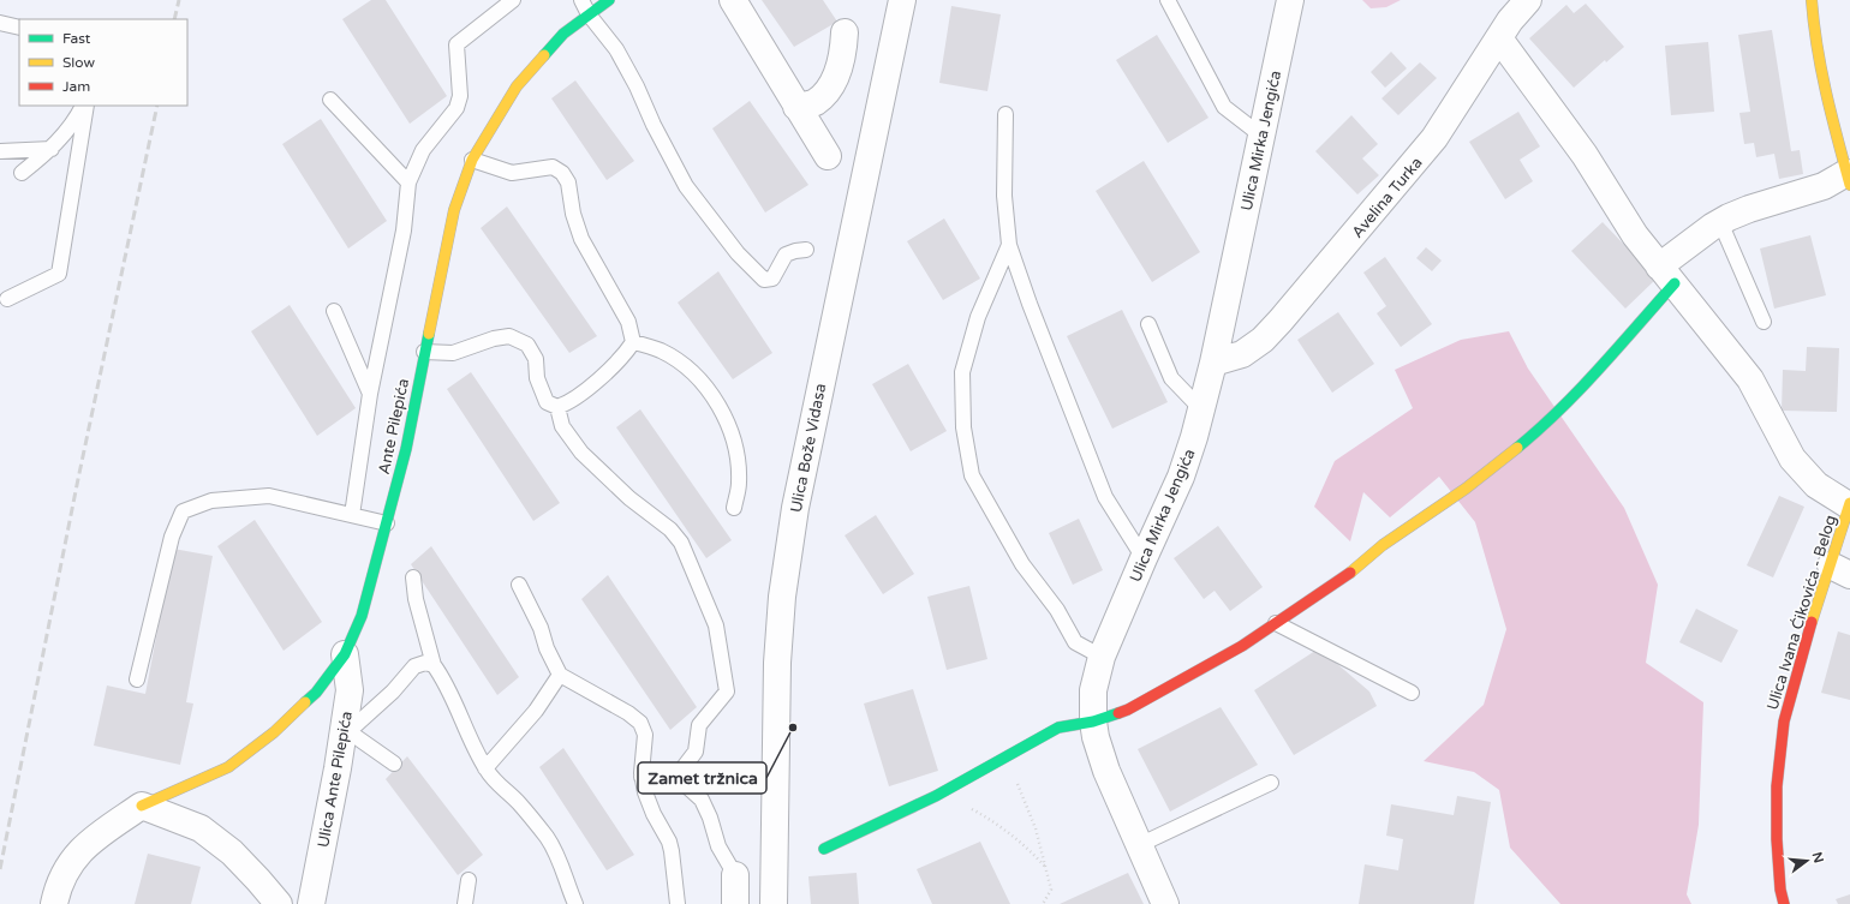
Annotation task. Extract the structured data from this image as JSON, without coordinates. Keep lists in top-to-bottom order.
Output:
{
  "streets": {
    "street": [
      "Ulica Mirka Jengića",
      "Avelina Turka",
      "Ante Pilepića",
      "Ulica Bože Vidasa",
      "Ulica Ivana Ćikovića - Belog",
      "Ulica Ante Pilepića"
    ]
  },
  "crossings": [
    ["Ulica Mirka Jengića", "Avelina Turka"],
    ["Ante Pilepića", "Ulica Ante Pilepića"]
  ],
  "places": ["Zamet tržnica"],
  "legend": ["Fast", "Slow", "Jam"],
  "north": "right"
}
